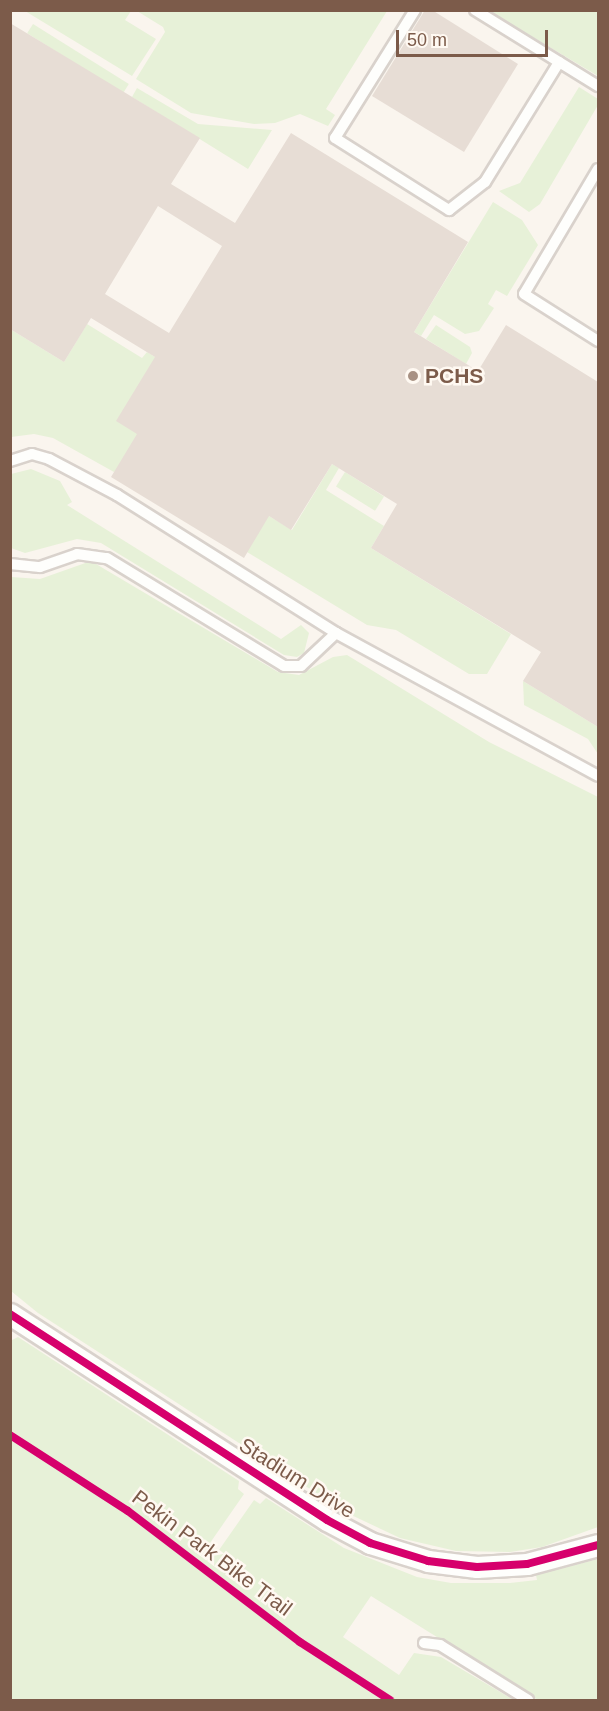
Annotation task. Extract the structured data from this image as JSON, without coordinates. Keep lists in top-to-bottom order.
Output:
{
  "streets": {
    "street": ["Stadium Drive"],
    "cycle path": ["Pekin Park Bike Trail"]
  },
  "places": ["PCHS"],
  "scale_bar": "50 m"
}
